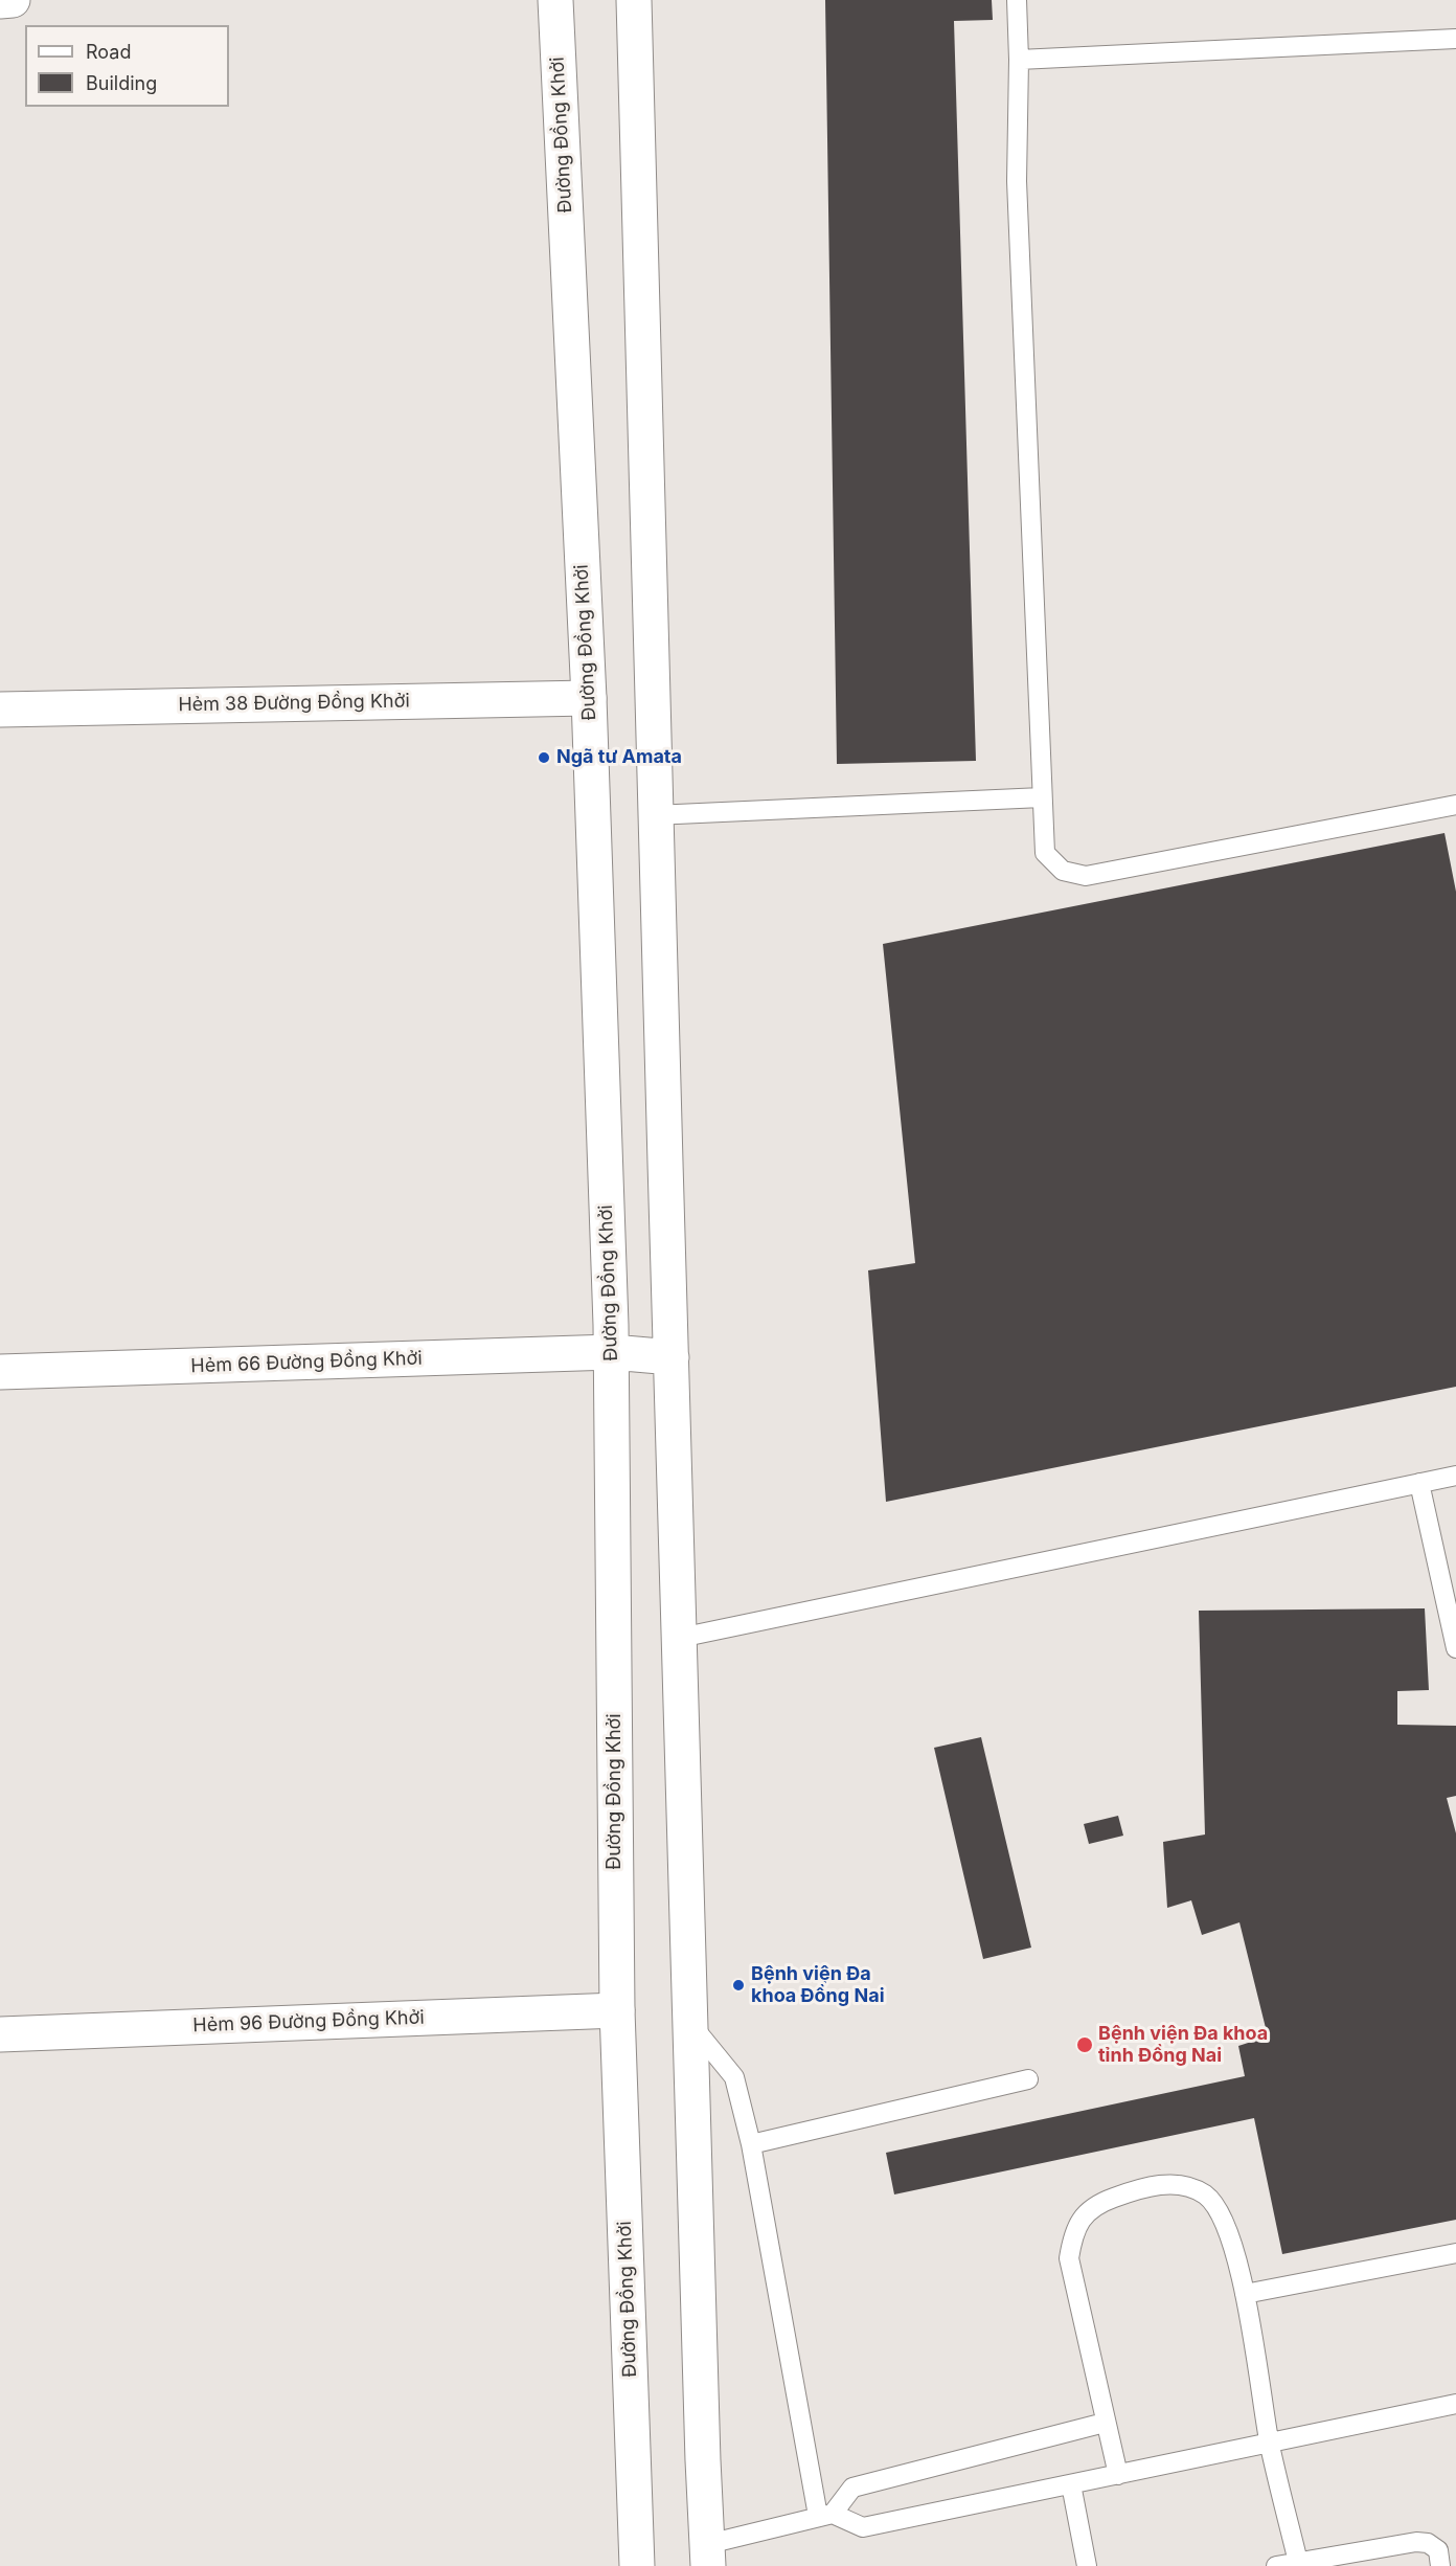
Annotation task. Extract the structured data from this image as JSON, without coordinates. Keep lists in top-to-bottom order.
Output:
{
  "streets": {
    "main road": [
      "Đường Đồng Khởi",
      "Hẻm 38 Đường Đồng Khởi",
      "Hẻm 66 Đường Đồng Khởi",
      "Hẻm 96 Đường Đồng Khởi"
    ]
  },
  "crossings": [
    ["Đường Đồng Khởi", "Hẻm 38 Đường Đồng Khởi"],
    ["Đường Đồng Khởi", "Hẻm 66 Đường Đồng Khởi"],
    ["Đường Đồng Khởi", "Hẻm 96 Đường Đồng Khởi"]
  ],
  "places": ["Ngã tư Amata", "Bệnh viện Đa khoa Đồng Nai", "Bệnh viện Đa khoa tỉnh Đồng Nai"],
  "legend": ["Road", "Building"]
}
